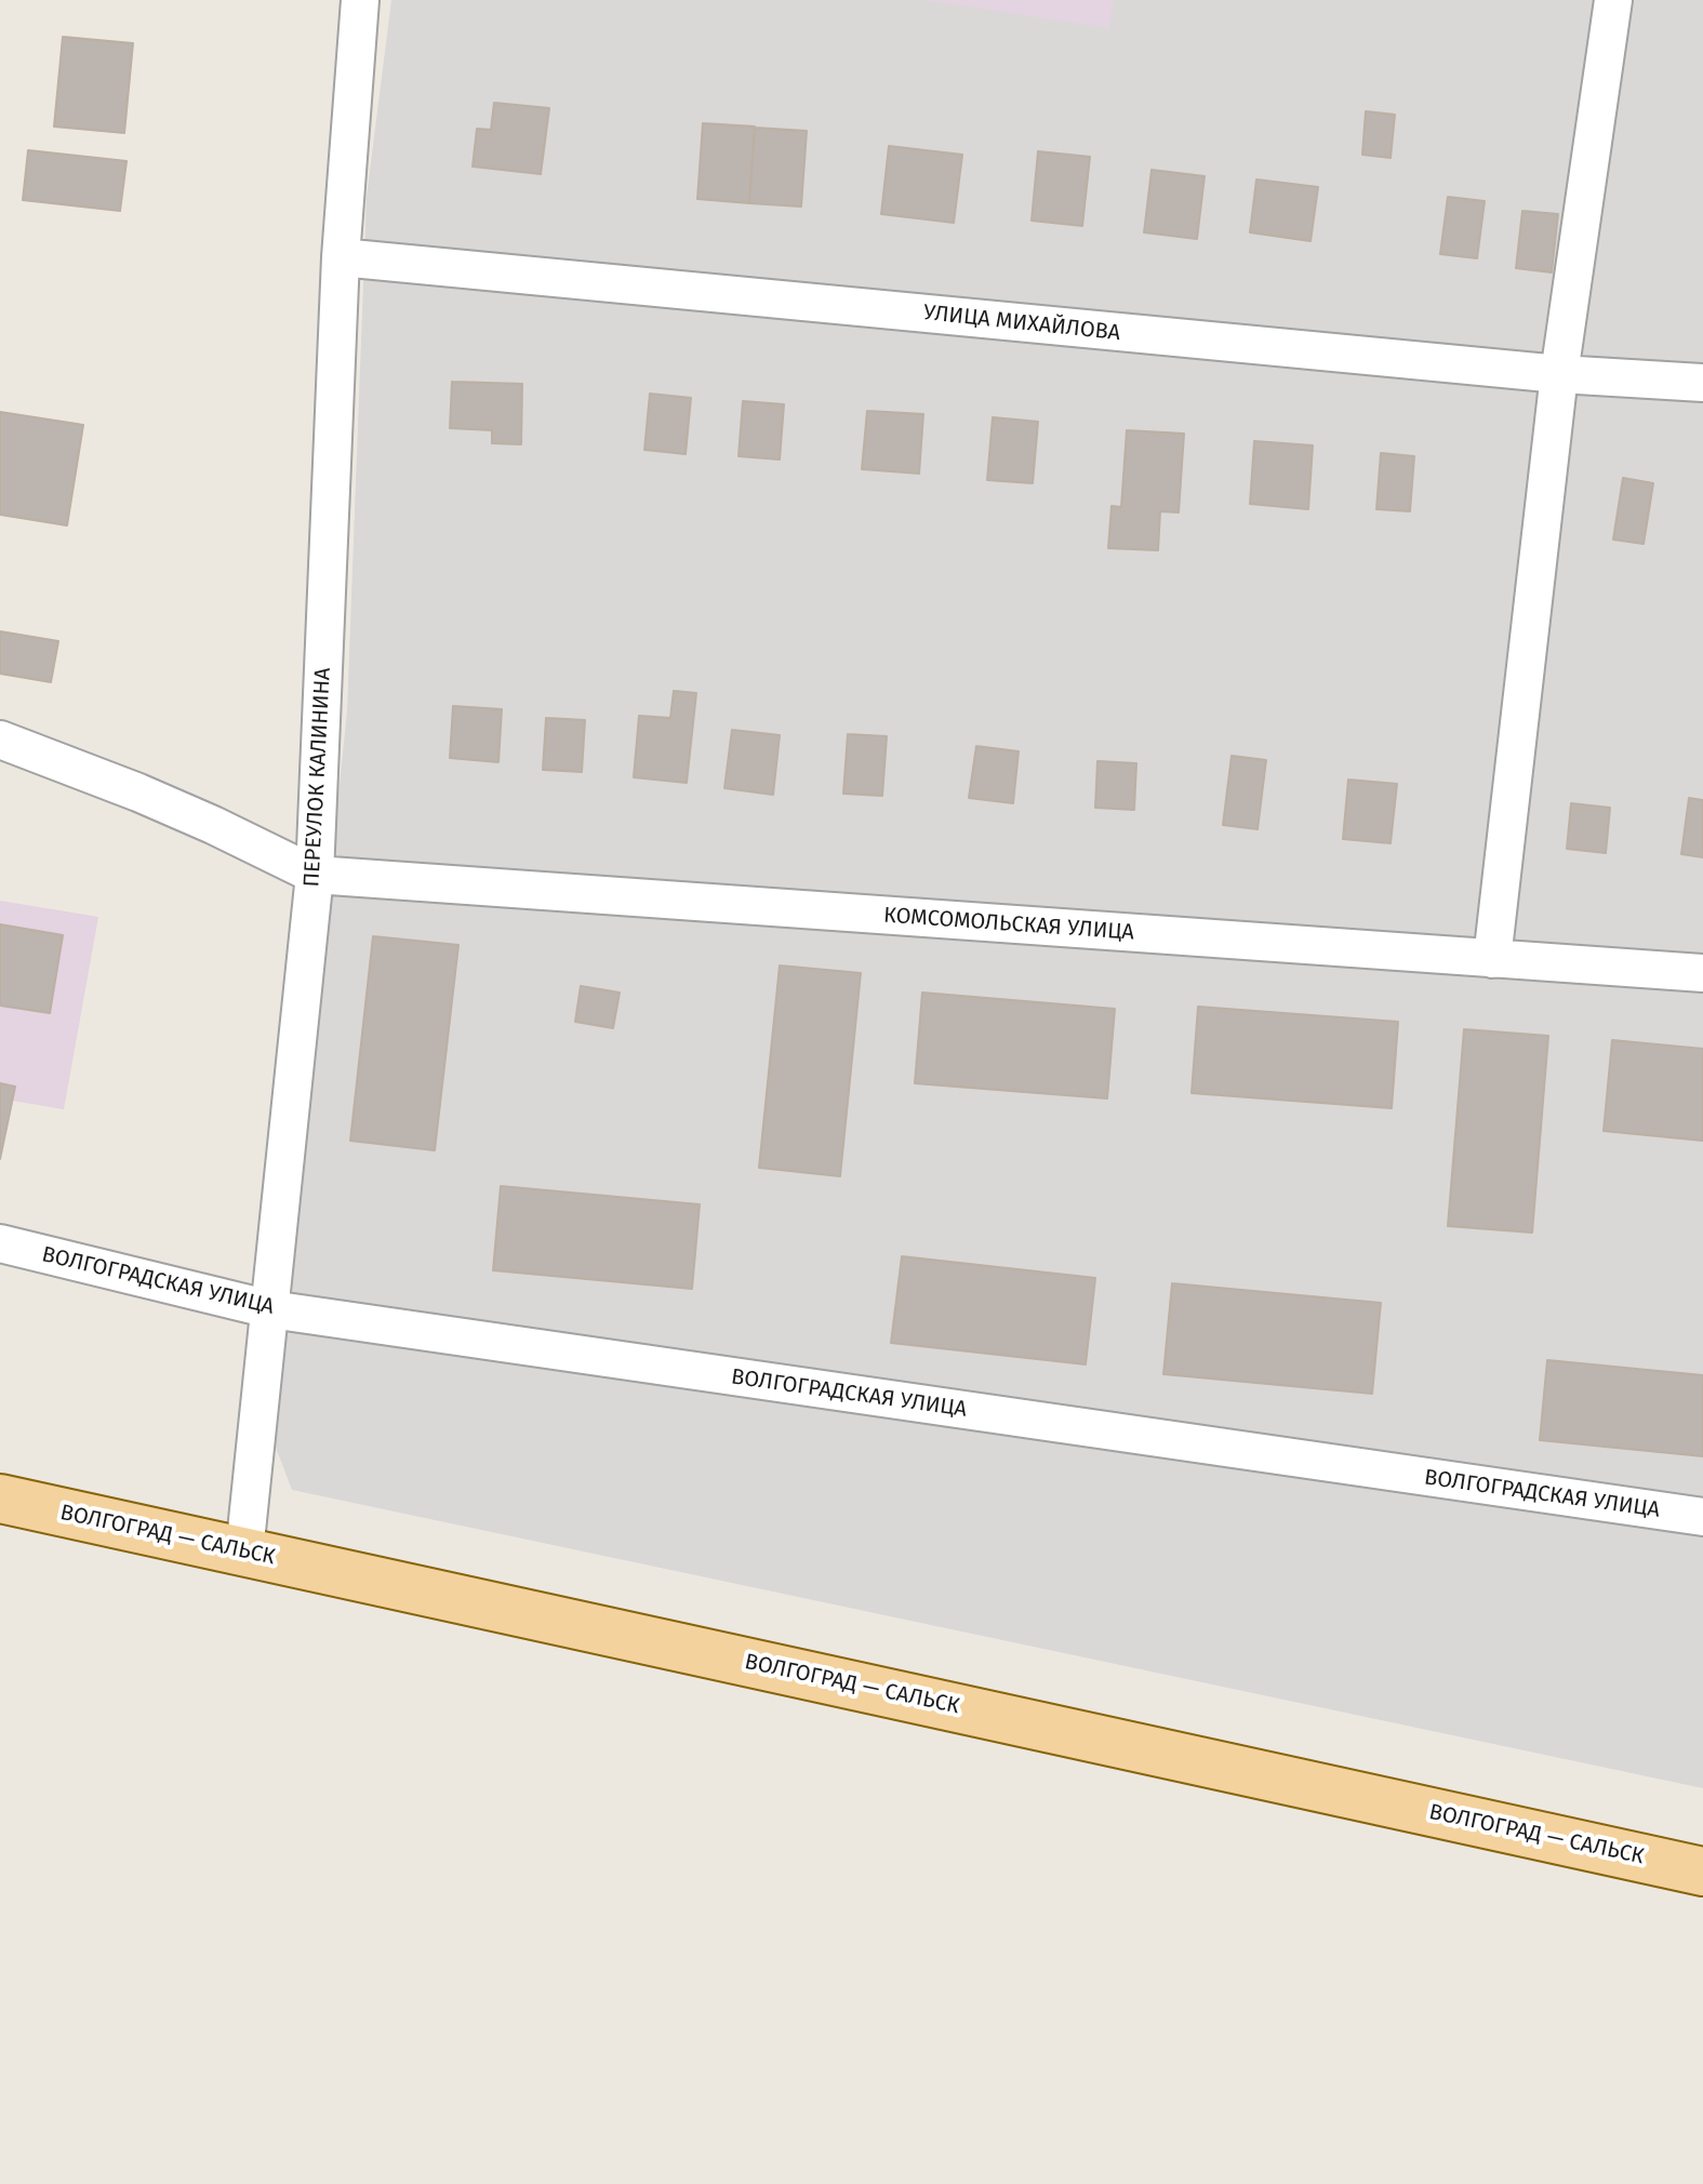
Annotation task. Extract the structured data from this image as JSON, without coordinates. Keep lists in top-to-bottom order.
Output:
{
  "streets": {
    "main road": ["ВОЛГОГРАД — САЛЬСК"],
    "street": [
      "УЛИЦА МИХАЙЛОВА",
      "ПЕРЕУЛОК КАЛИНИНА",
      "КОМСОМОЛЬСКАЯ УЛИЦА",
      "ВОЛГОГРАДСКАЯ УЛИЦА"
    ]
  },
  "crossings": [
    ["УЛИЦА МИХАЙЛОВА", "ПЕРЕУЛОК КАЛИНИНА"],
    ["ПЕРЕУЛОК КАЛИНИНА", "КОМСОМОЛЬСКАЯ УЛИЦА"],
    ["ПЕРЕУЛОК КАЛИНИНА", "ВОЛГОГРАДСКАЯ УЛИЦА"],
    ["ПЕРЕУЛОК КАЛИНИНА", "ВОЛГОГРАД — САЛЬСК"]
  ]
}
